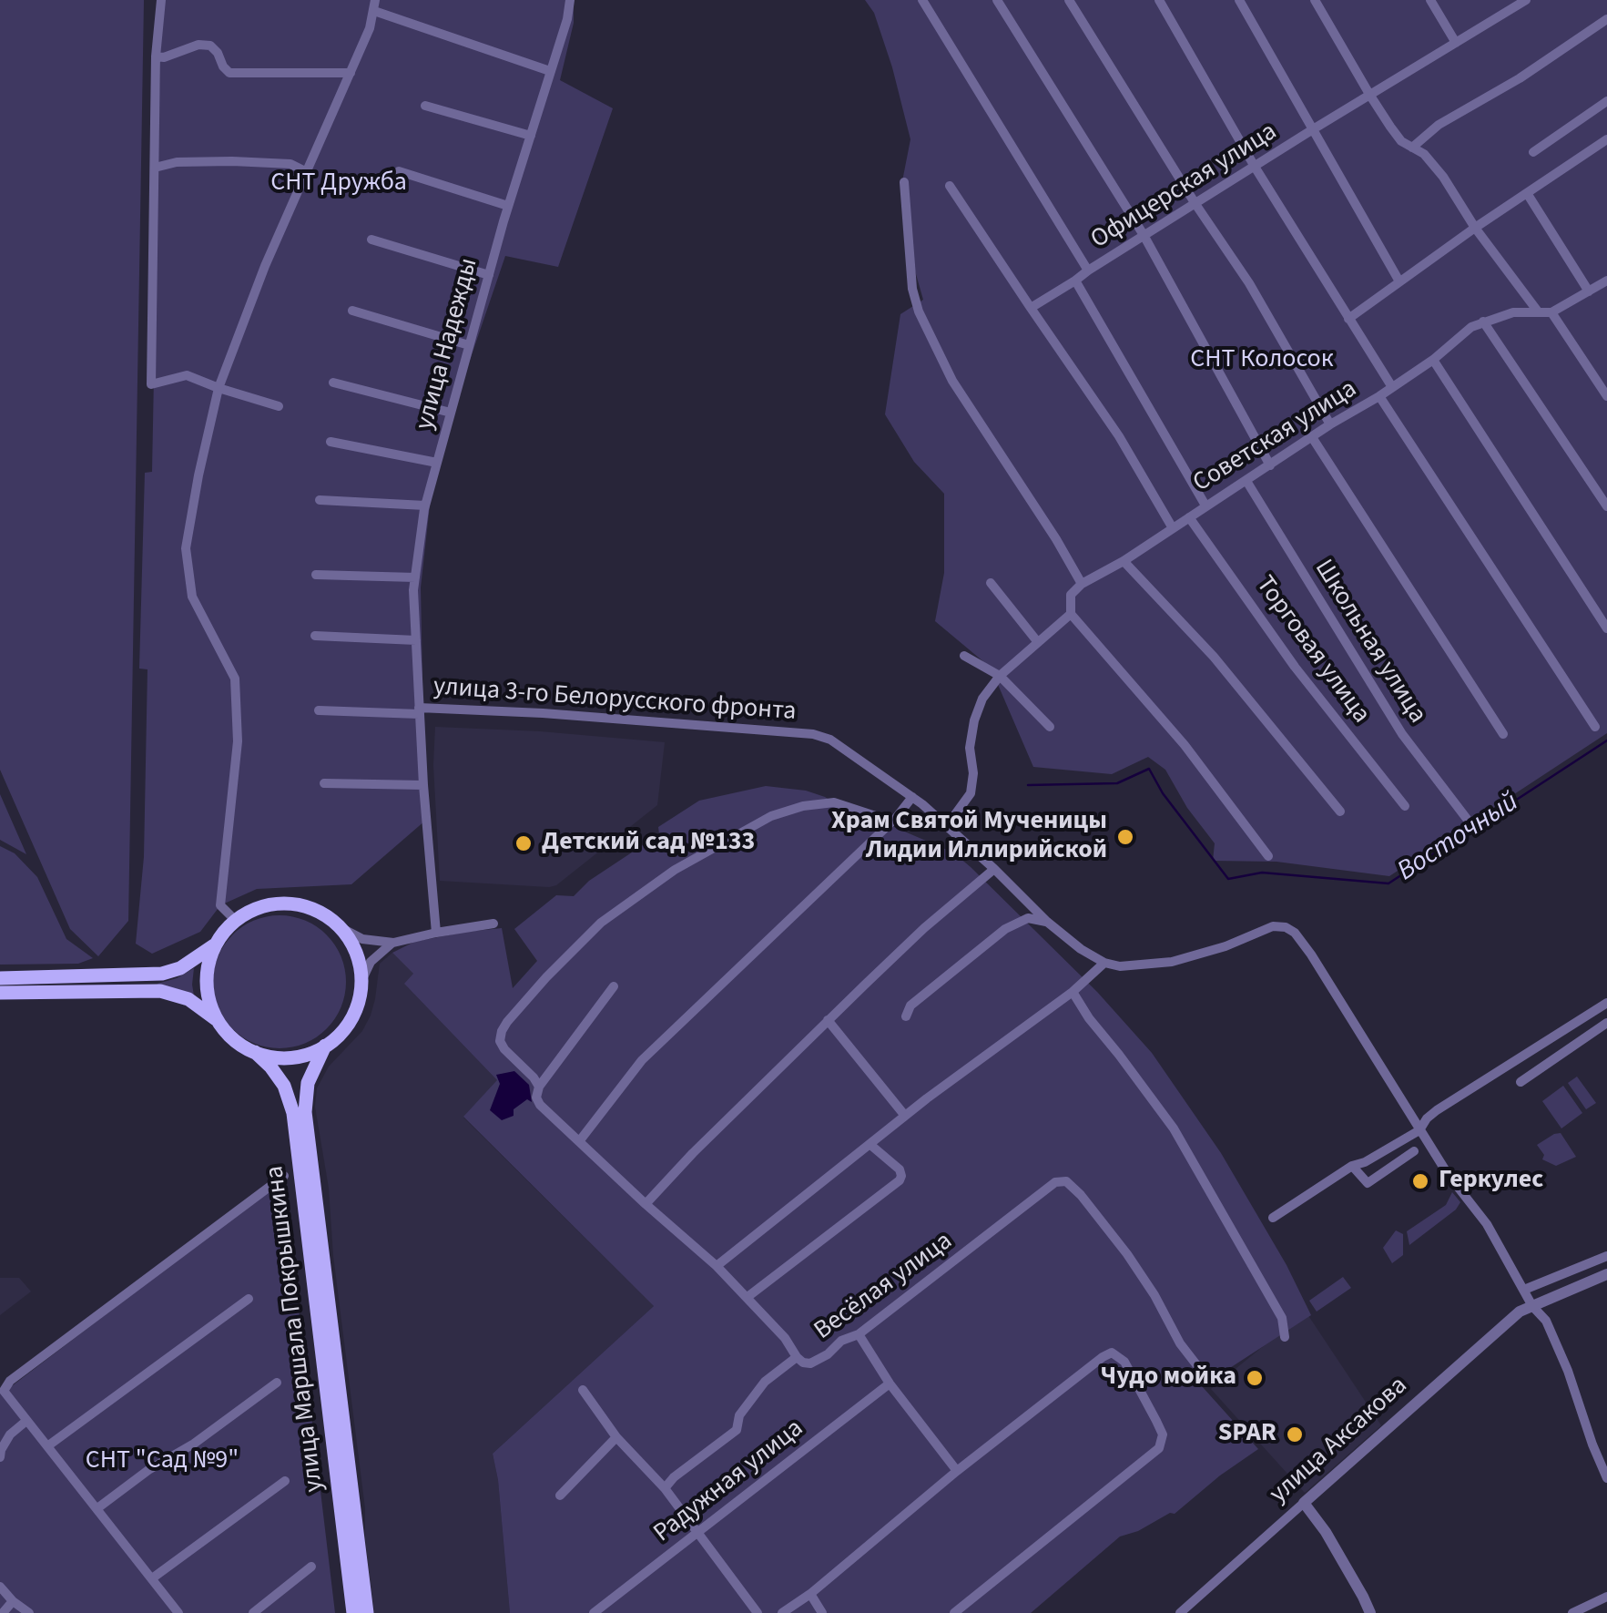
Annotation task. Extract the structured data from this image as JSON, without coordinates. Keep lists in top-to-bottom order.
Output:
{
  "streets": {
    "main road": ["улица Маршала Покрышкина"],
    "street": [
      "Офицерская улица",
      "улица Надежды",
      "Советская улица",
      "Школьная улица",
      "Торговая улица",
      "улица 3-го Белорусского фронта",
      "Весёлая улица",
      "улица Аксакова",
      "Радужная улица"
    ]
  },
  "crossings": [
    ["улица Надежды", "улица 3-го Белорусского фронта"],
    ["Советская улица", "Школьная улица"],
    ["Советская улица", "Торговая улица"]
  ],
  "water": ["Восточный"],
  "parks": ["СНТ Дружба", "СНТ Колосок", "СНТ \"Сад №9\""],
  "places": [
    "Храм Святой Мученицы Лидии Иллирийской",
    "Детский сад №133",
    "Геркулес",
    "Чудо мойка",
    "SPAR"
  ]
}
